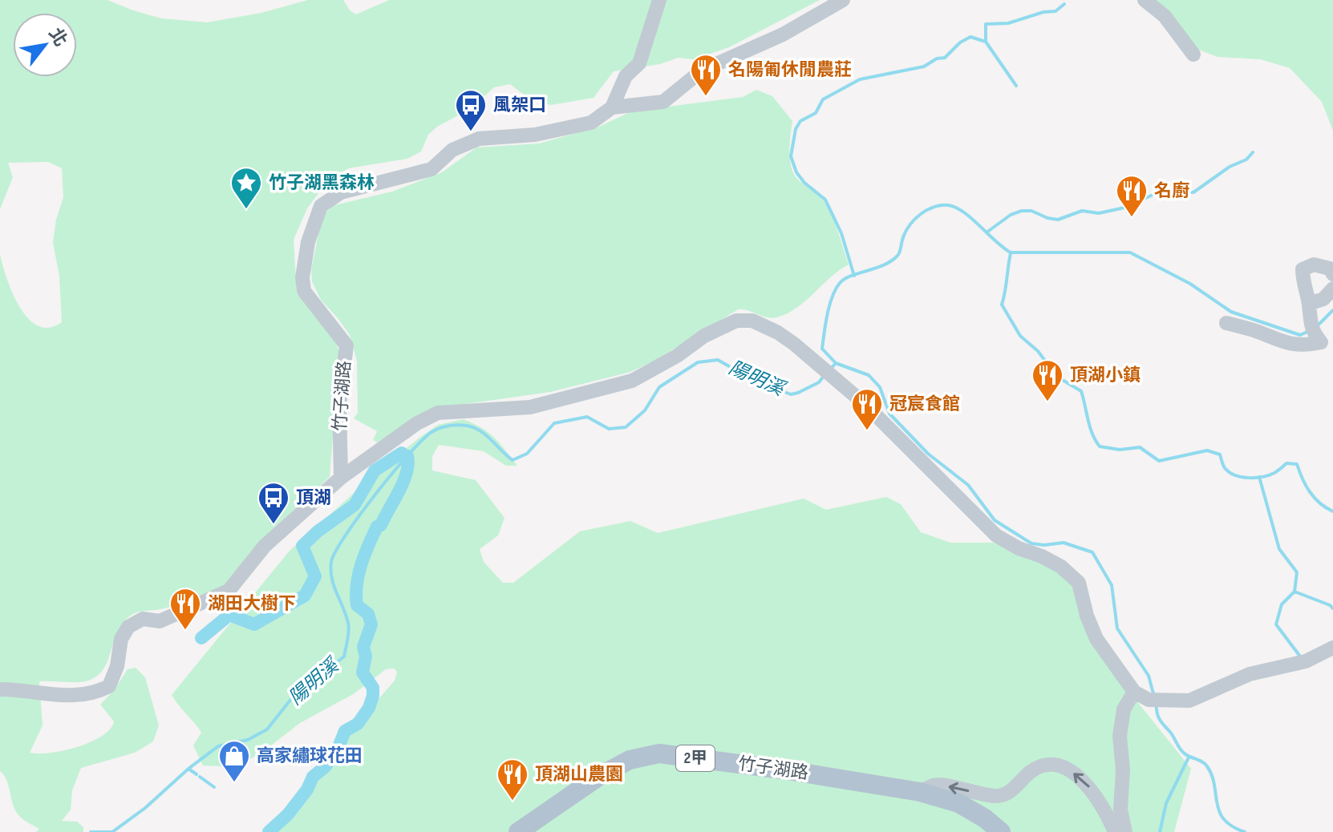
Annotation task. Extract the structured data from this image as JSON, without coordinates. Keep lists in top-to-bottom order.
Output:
{
  "streets": {
    "main road": ["竹子湖路", "2甲"]
  },
  "water": ["陽明溪"],
  "places": {
    "restaurant": [
      "名陽匍休閒農莊",
      "名廚",
      "頂湖小鎮",
      "冠宸食館",
      "湖田大樹下",
      "頂湖山農園"
    ],
    "bus stop": ["風架口", "頂湖"],
    "place": ["竹子湖黑森林"],
    "shop": ["高家繡球花田"]
  },
  "north": "top right"
}
